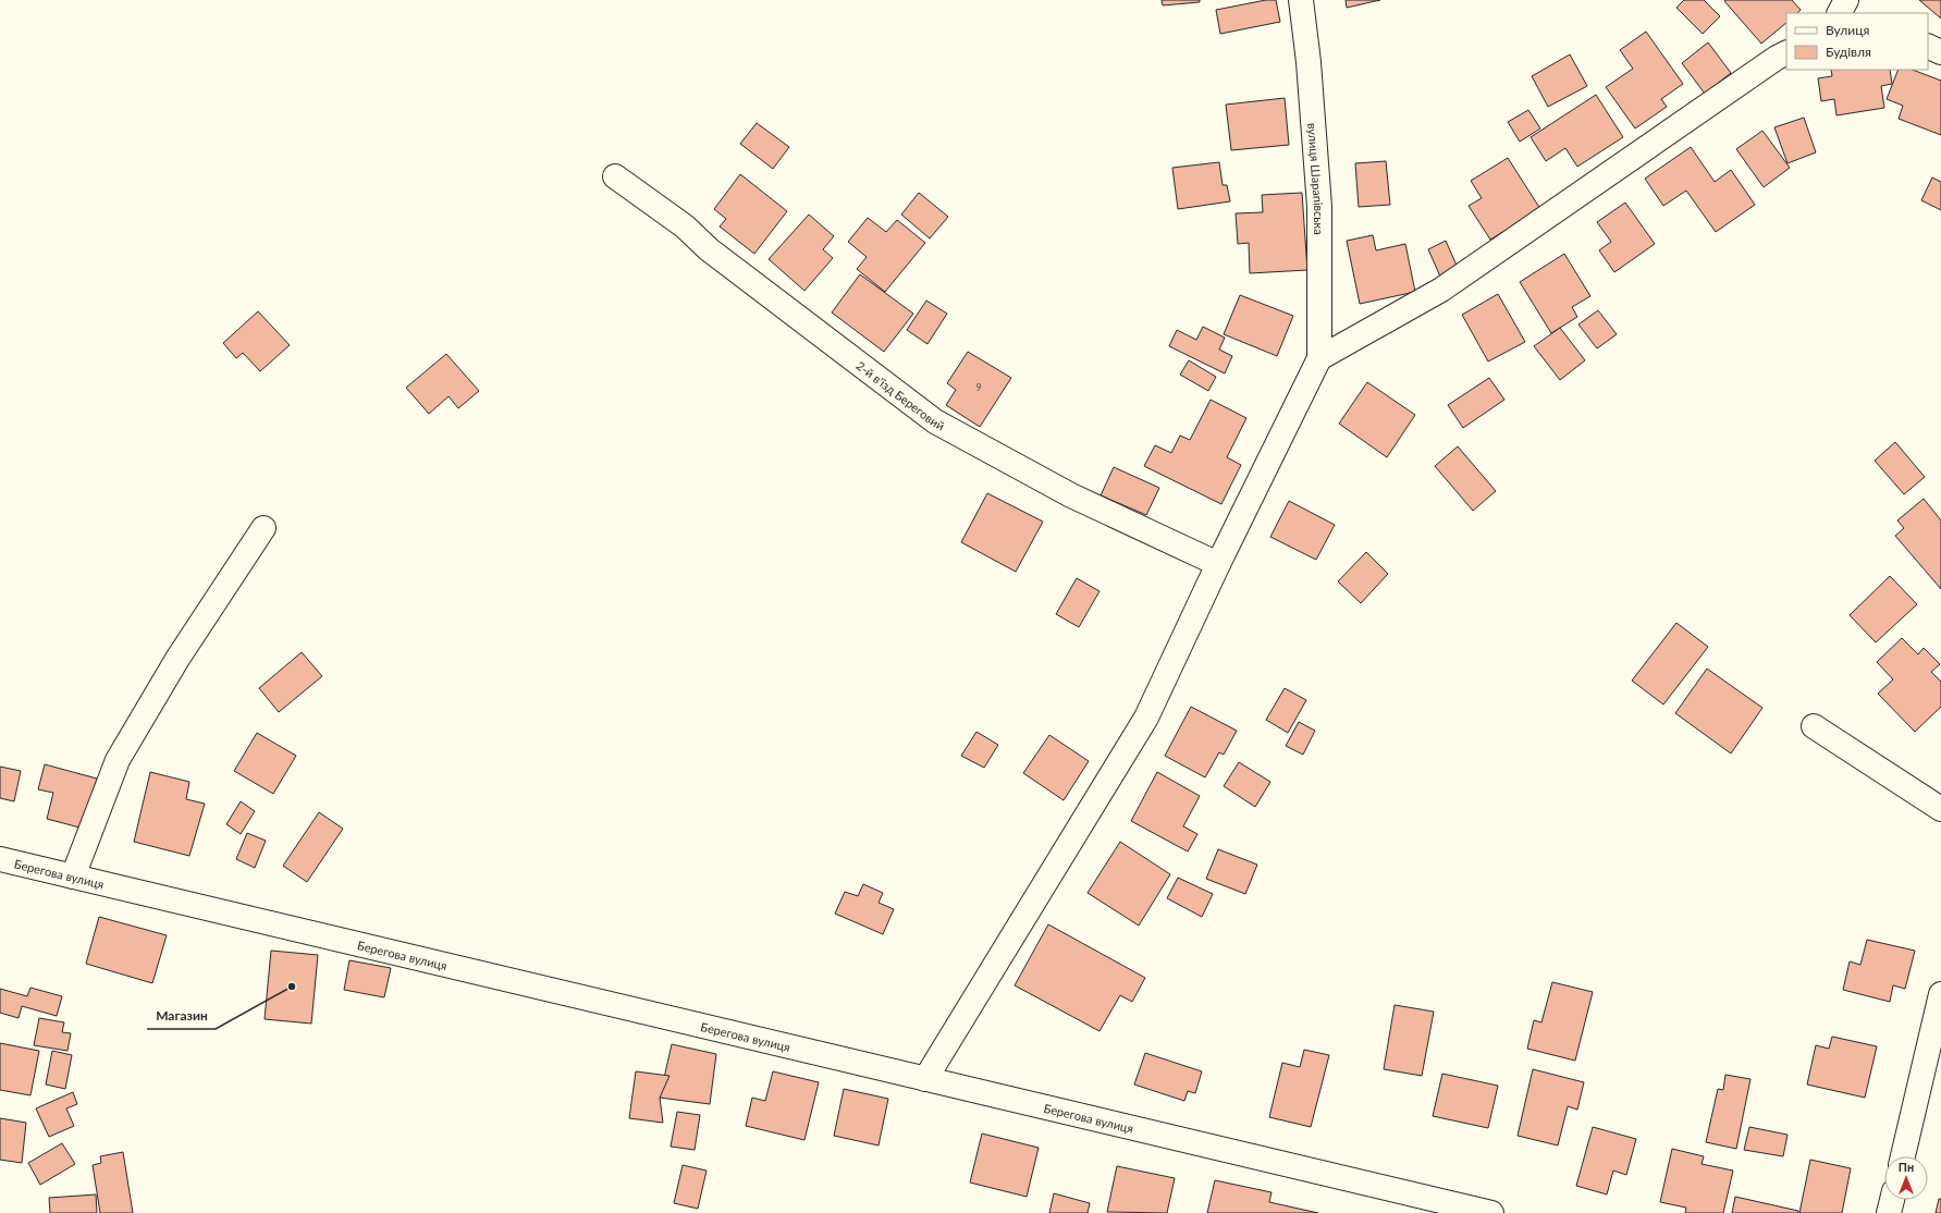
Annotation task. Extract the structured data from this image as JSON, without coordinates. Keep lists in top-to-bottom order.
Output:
{
  "streets": {
    "street": ["вулиця Шарапівська", "2-й в'їзд Береговий", "Берегова вулиця"]
  },
  "places": ["Магазин"],
  "house_numbers": ["9"],
  "legend": ["Вулиця", "Будівля"],
  "north": "top"
}
